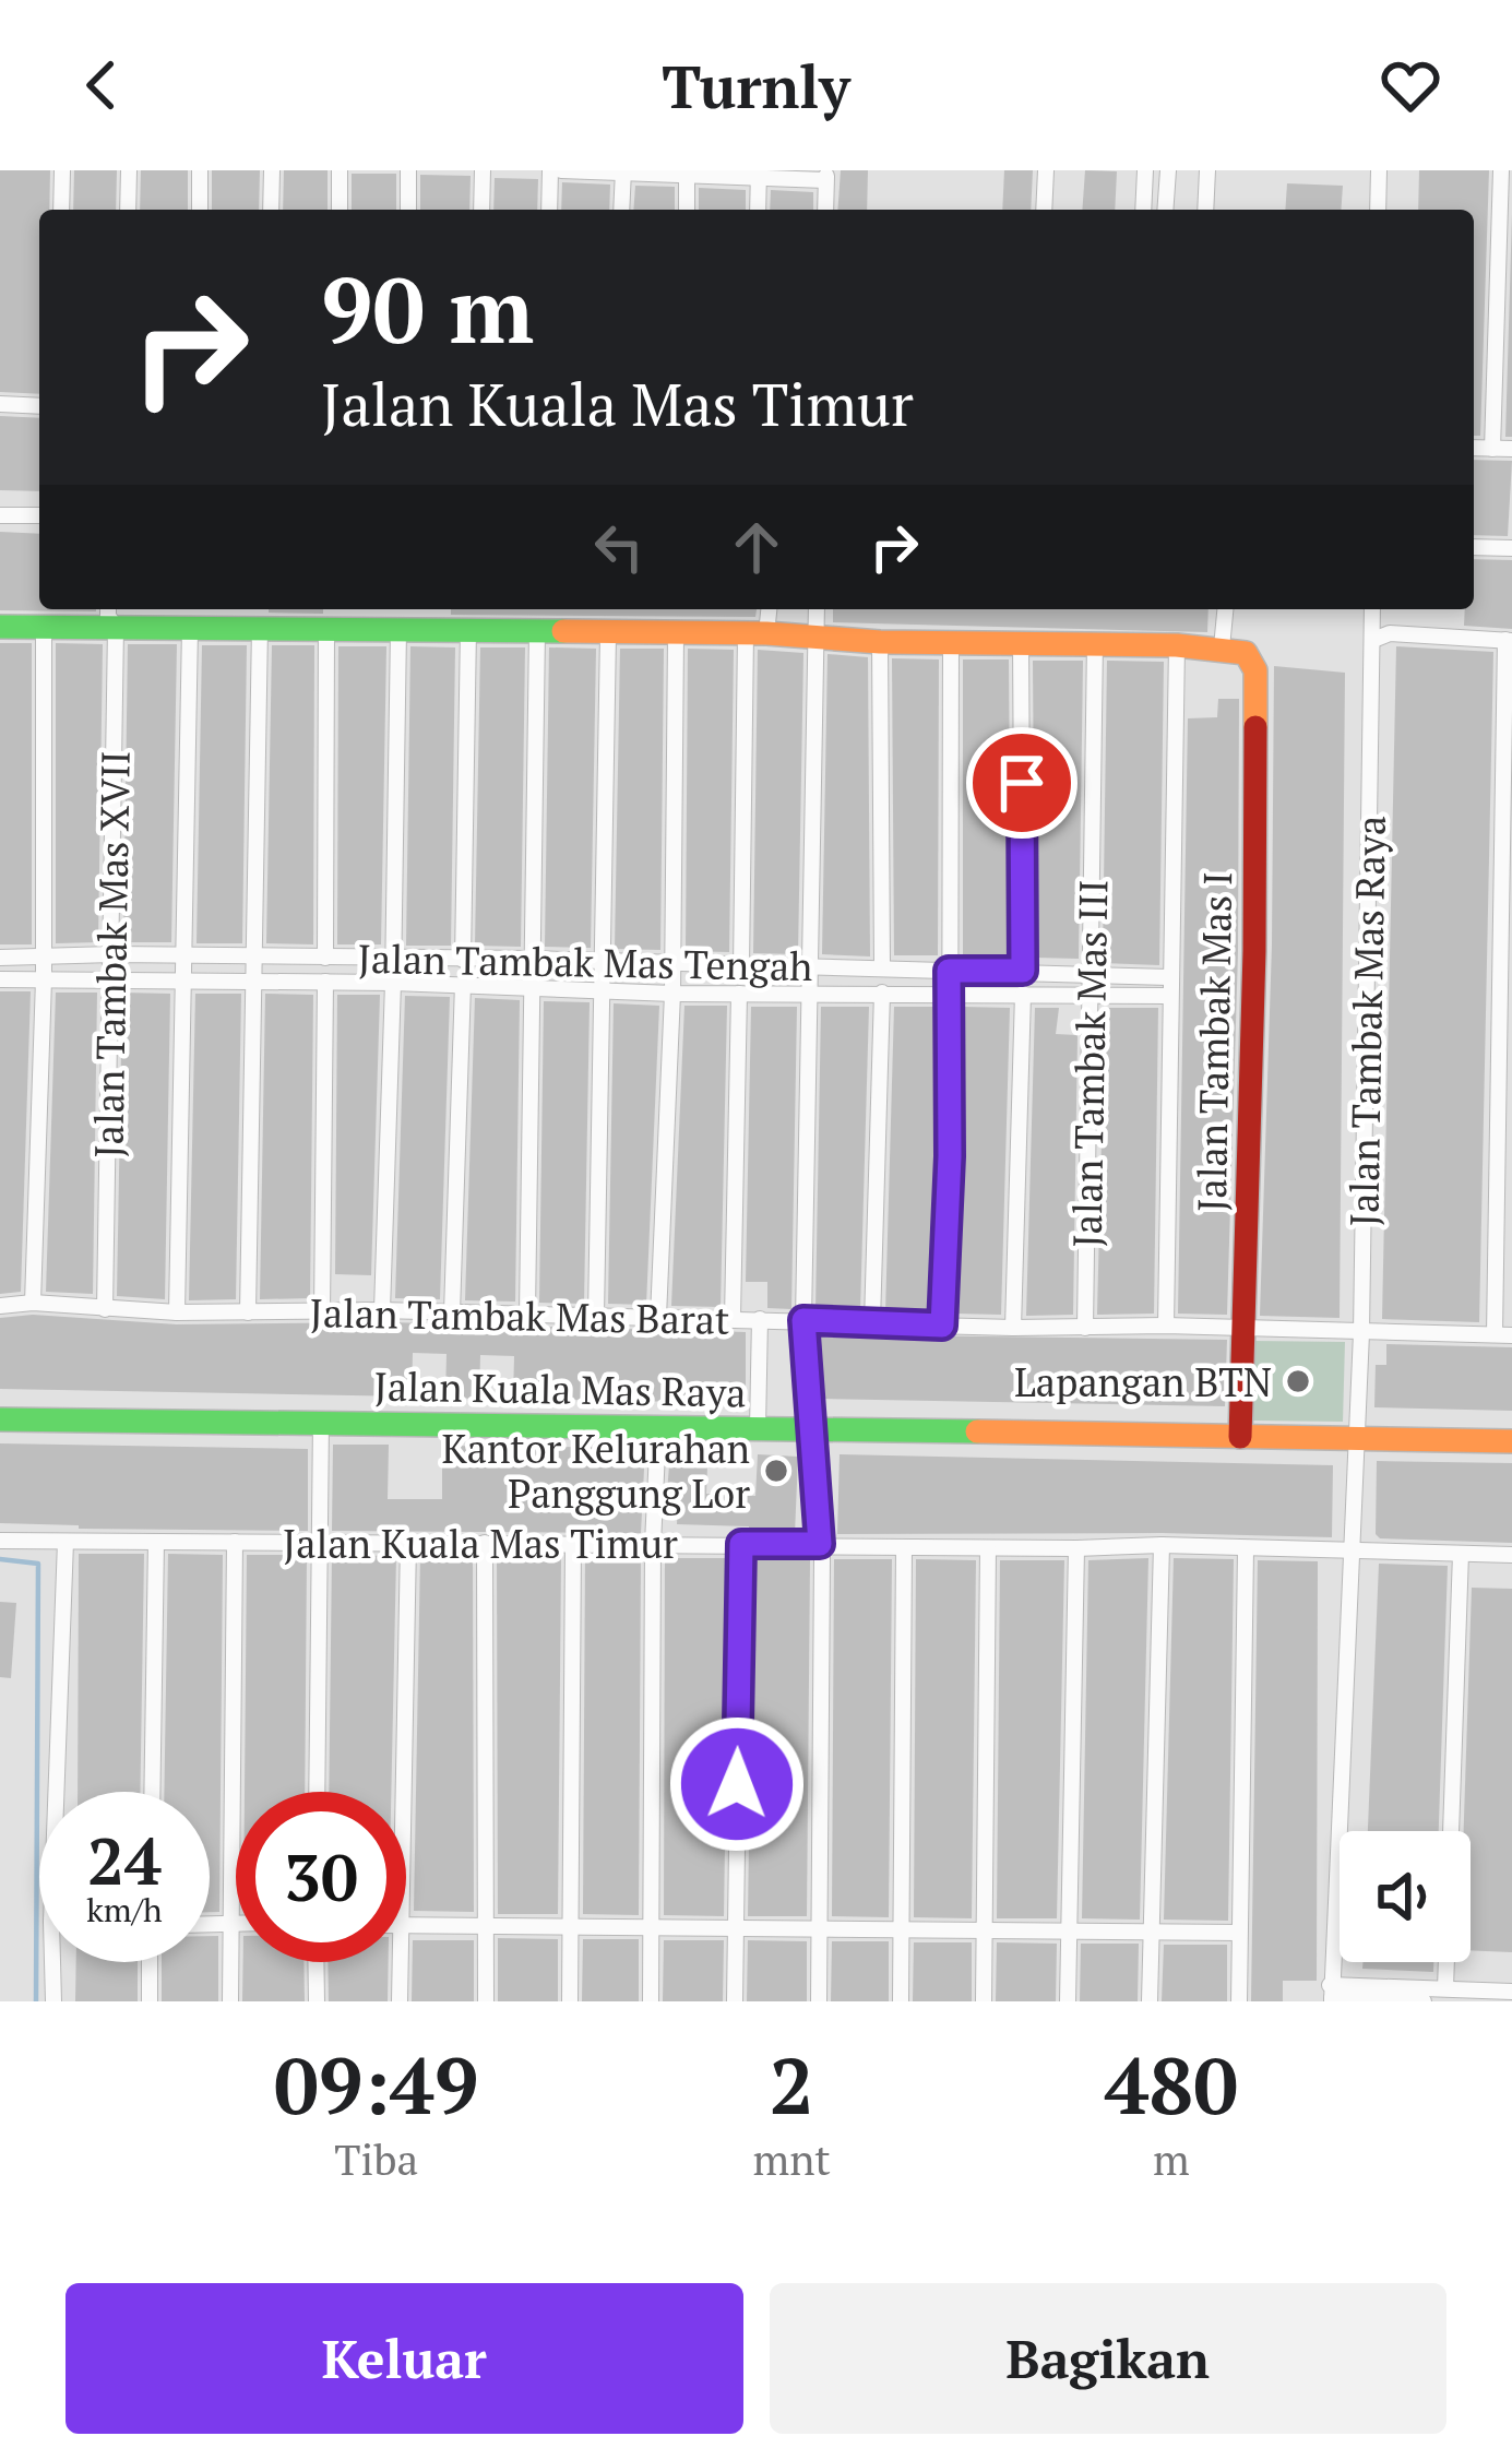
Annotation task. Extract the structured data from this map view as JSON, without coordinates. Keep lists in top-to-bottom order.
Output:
{
  "streets": {
    "street": [
      "Jalan Tambak Mas XVII",
      "Jalan Tambak Mas Tengah",
      "Jalan Tambak Mas Raya",
      "Jalan Tambak Mas I",
      "Jalan Tambak Mas III",
      "Jalan Tambak Mas Barat",
      "Jalan Kuala Mas Raya",
      "Jalan Kuala Mas Timur"
    ]
  },
  "crossings": [
    ["Jalan Tambak Mas XVII", "Jalan Tambak Mas Tengah"],
    ["Jalan Tambak Mas XVII", "Jalan Tambak Mas Barat"],
    ["Jalan Tambak Mas Tengah", "Jalan Tambak Mas III"],
    ["Jalan Tambak Mas Raya", "Jalan Tambak Mas Barat"],
    ["Jalan Tambak Mas Raya", "Jalan Kuala Mas Raya"],
    ["Jalan Tambak Mas Raya", "Jalan Kuala Mas Timur"],
    ["Jalan Tambak Mas I", "Jalan Tambak Mas Barat"],
    ["Jalan Tambak Mas I", "Jalan Kuala Mas Raya"],
    ["Jalan Tambak Mas III", "Jalan Tambak Mas Barat"]
  ],
  "places": ["Lapangan BTN", "Kantor Kelurahan Panggung Lor"],
  "page": {
    "header": "Turnly",
    "turn": ["90 m", "Jalan Kuala Mas Timur"],
    "speed": "24 km/h",
    "limit": "30",
    "eta": [
      "09:49",
      "Tiba",
      "2",
      "mnt",
      "480",
      "m"
    ],
    "buttons": ["Keluar", "Bagikan"]
  }
}
